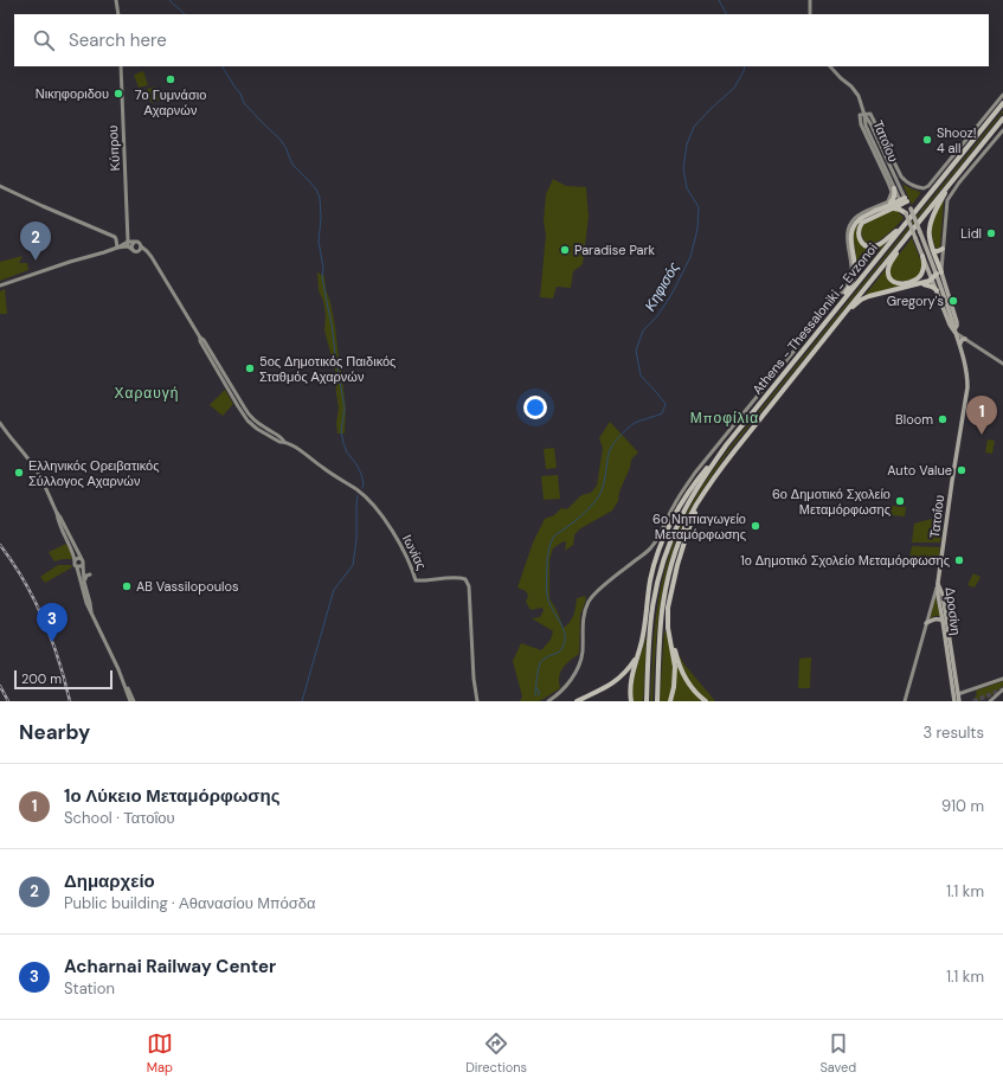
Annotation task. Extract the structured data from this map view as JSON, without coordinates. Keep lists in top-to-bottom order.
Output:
{
  "streets": {
    "highway": ["Athens - Thessaloniki - Evzonoi"],
    "main road": ["Τατοΐου", "Δροσίνη"],
    "street": ["Κύπρου", "Ιωνίας"]
  },
  "crossings": [
    ["Τατοΐου", "Δροσίνη"],
    ["Κύπρου", "Ιωνίας"]
  ],
  "districts": ["Χαραυγή", "Μποφίλια"],
  "water": ["Κηφισός"],
  "places": [
    "7ο Γυμνάσιο Αχαρνών",
    "Νικηφοριδου",
    "Shooz! 4 all",
    "Lidl",
    "Paradise Park",
    "Gregory's",
    "5ος Δημοτικός Παιδικός Σταθμός Αχαρνών",
    "Bloom",
    "Auto Value",
    "Ελληνικός Ορειβατικός Σύλλογος Αχαρνών",
    "6ο Δημοτικό Σχολείο Μεταμόρφωσης",
    "6ο Νηπιαγωγείο Μεταμόρφωσης",
    "1ο Δημοτικό Σχολείο Μεταμόρφωσης",
    "AB Vassilopoulos"
  ],
  "scale_bar": "200 m",
  "page": {
    "search": "Search here",
    "pins": ["2", "1", "3"],
    "scale": "200 m",
    "heading": ["Nearby", "3 results"],
    "list": [
      {
        "mark": "1",
        "name": "1ο Λύκειο Μεταμόρφωσης",
        "note": "School · Τατοΐου",
        "value": "910 m"
      },
      {
        "mark": "2",
        "name": "Δημαρχείο",
        "note": "Public building · Αθανασίου Μπόσδα",
        "value": "1.1 km"
      },
      {
        "mark": "3",
        "name": "Acharnai Railway Center",
        "note": "Station",
        "value": "1.1 km"
      }
    ],
    "nav": ["Map", "Directions", "Saved"]
  }
}
